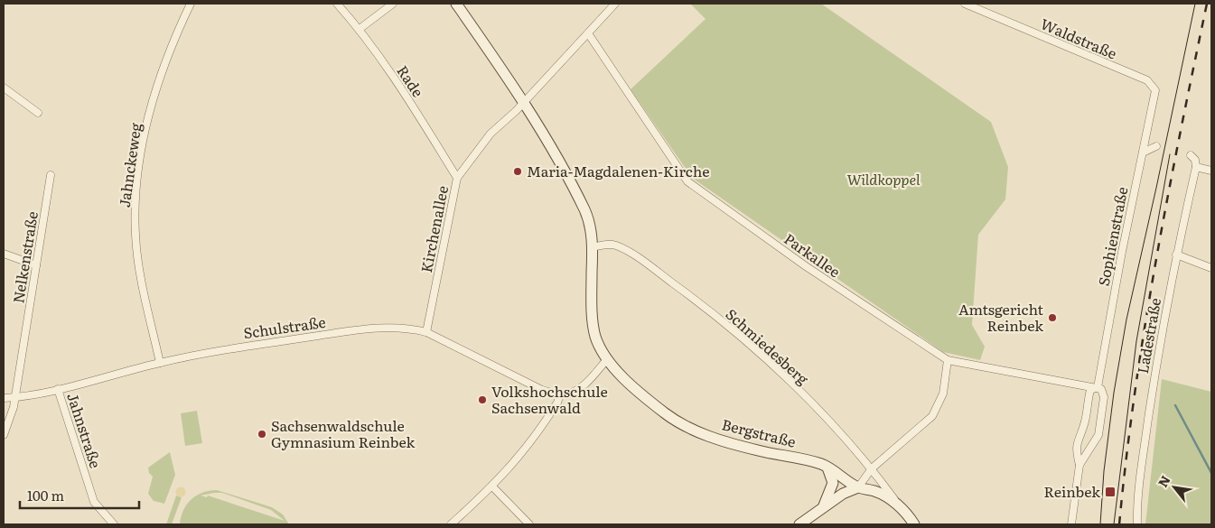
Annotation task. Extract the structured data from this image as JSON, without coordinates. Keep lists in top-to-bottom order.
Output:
{
  "streets": {
    "main road": ["Bergstraße"],
    "street": [
      "Waldstraße",
      "Rade",
      "Jahnckeweg",
      "Kirchenallee",
      "Sophienstraße",
      "Parkallee",
      "Nelkenstraße",
      "Schulstraße",
      "Ladestraße",
      "Schmiedesberg",
      "Jahnstraße"
    ]
  },
  "crossings": [
    ["Waldstraße", "Sophienstraße"],
    ["Rade", "Kirchenallee"],
    ["Jahnckeweg", "Schulstraße"],
    ["Kirchenallee", "Parkallee"],
    ["Kirchenallee", "Schulstraße"],
    ["Kirchenallee", "Bergstraße"],
    ["Sophienstraße", "Parkallee"],
    ["Nelkenstraße", "Schulstraße"],
    ["Schulstraße", "Jahnstraße"],
    ["Schmiedesberg", "Bergstraße"]
  ],
  "parks": ["Wildkoppel"],
  "places": {
    "other": [
      "Maria-Magdalenen-Kirche",
      "Amtsgericht Reinbek",
      "Volkshochschule Sachsenwald",
      "Sachsenwaldschule Gymnasium Reinbek"
    ],
    "transit": ["Reinbek"]
  },
  "scale_bar": "100 m",
  "north": "top left"
}
